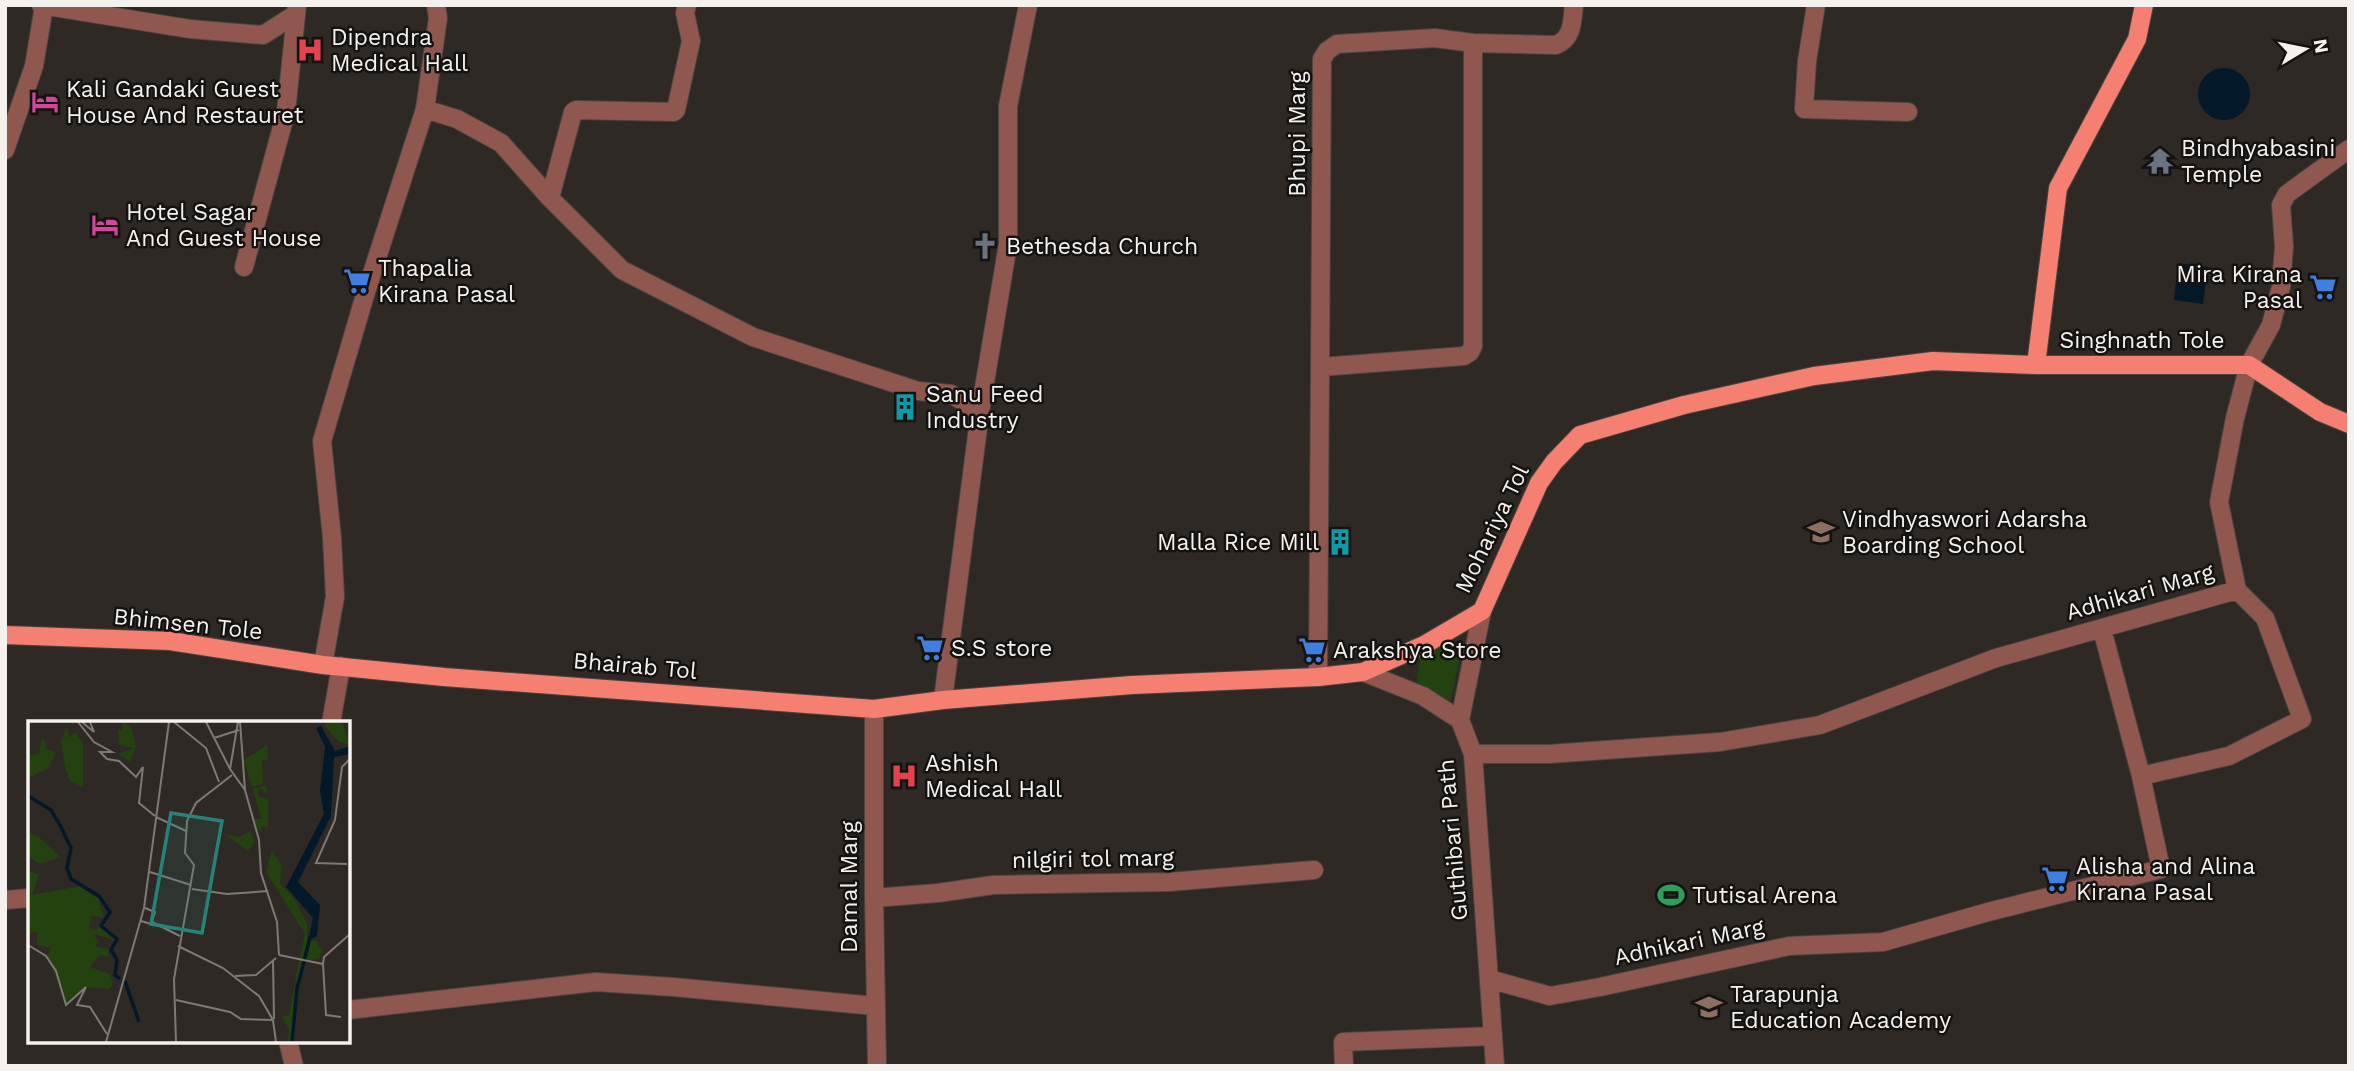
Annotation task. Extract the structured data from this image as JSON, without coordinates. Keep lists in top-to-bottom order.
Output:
{
  "streets": {
    "main road": [
      "Singhnath Tole",
      "Mohariya Tol",
      "Bhimsen Tole",
      "Bhairab Tol"
    ],
    "street": [
      "Bhupi Marg",
      "Adhikari Marg",
      "Guthibari Path",
      "nilgiri tol marg",
      "Damal Marg"
    ]
  },
  "crossings": [
    ["Bhupi Marg", "Mohariya Tol"],
    ["Singhnath Tole", "Mohariya Tol"],
    ["Mohariya Tol", "Bhairab Tol"],
    ["Adhikari Marg", "Guthibari Path"],
    ["Bhimsen Tole", "Bhairab Tol"],
    ["Bhairab Tol", "Damal Marg"],
    ["nilgiri tol marg", "Damal Marg"]
  ],
  "places": {
    "hospital": ["Dipendra Medical Hall", "Ashish Medical Hall"],
    "hotel": ["Kali Gandaki Guest House And Restauret", "Hotel Sagar And Guest House"],
    "temple": ["Bindhyabasini Temple"],
    "church": ["Bethesda Church"],
    "supermarket": [
      "Thapalia Kirana Pasal",
      "Mira Kirana Pasal",
      "S.S store",
      "Arakshya Store",
      "Alisha and Alina Kirana Pasal"
    ],
    "building": ["Sanu Feed Industry", "Malla Rice Mill"],
    "school or university": ["Vindhyaswori Adarsha Boarding School", "Tarapunja Education Academy"],
    "sports": ["Tutisal Arena"]
  },
  "north": "right"
}
